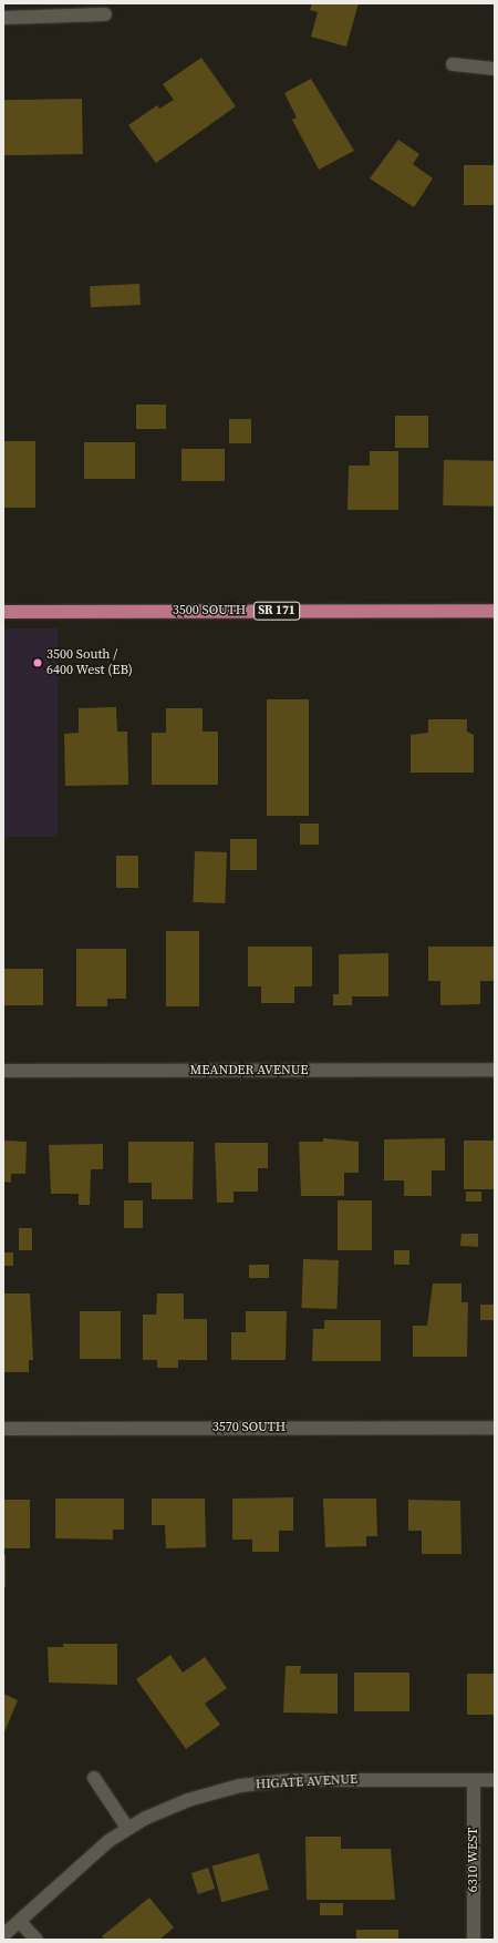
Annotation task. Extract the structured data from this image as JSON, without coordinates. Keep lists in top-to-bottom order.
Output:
{
  "streets": {
    "main road": ["3500 SOUTH", "SR 171"],
    "street": [
      "MEANDER AVENUE",
      "3570 SOUTH",
      "HIGATE AVENUE",
      "6310 WEST"
    ]
  },
  "crossings": [
    ["HIGATE AVENUE", "6310 WEST"]
  ],
  "places": ["3500 South / 6400 West (EB)"]
}
